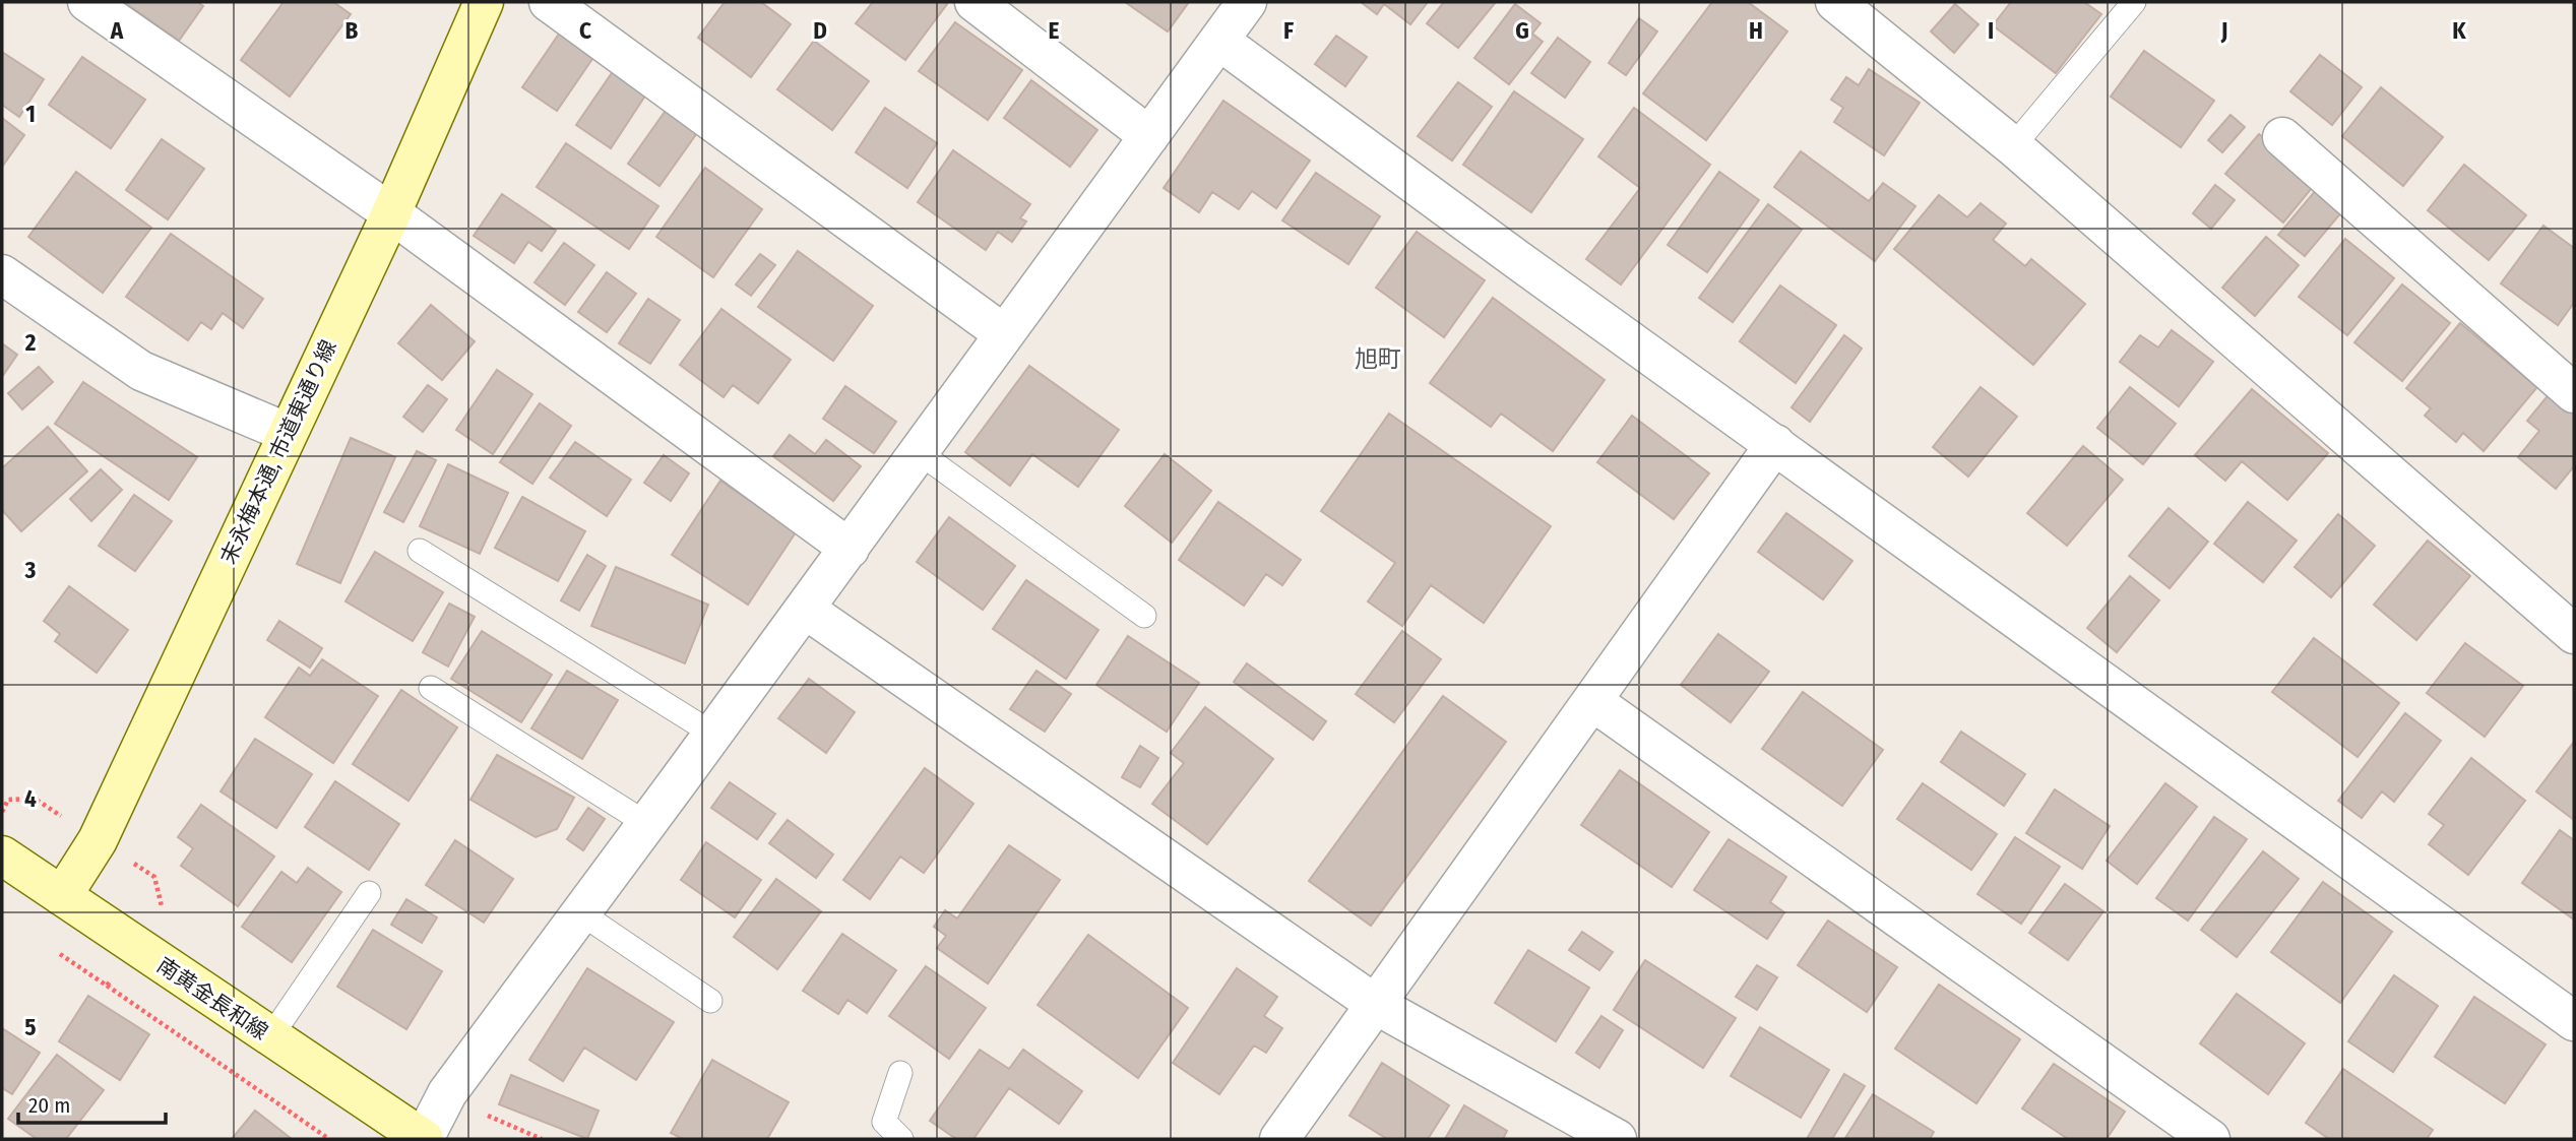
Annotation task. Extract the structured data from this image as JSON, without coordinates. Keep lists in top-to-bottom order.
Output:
{
  "streets": {
    "street": ["末永梅本通, 市道東通り線", "南黄金長和線"]
  },
  "crossings": [
    ["末永梅本通, 市道東通り線", "南黄金長和線"]
  ],
  "districts": ["旭町"],
  "scale_bar": "20 m",
  "grid": {
    "columns": [
      "A",
      "B",
      "C",
      "D",
      "E",
      "F",
      "G",
      "H",
      "I",
      "J",
      "K"
    ],
    "rows": [
      "1",
      "2",
      "3",
      "4",
      "5"
    ]
  }
}
